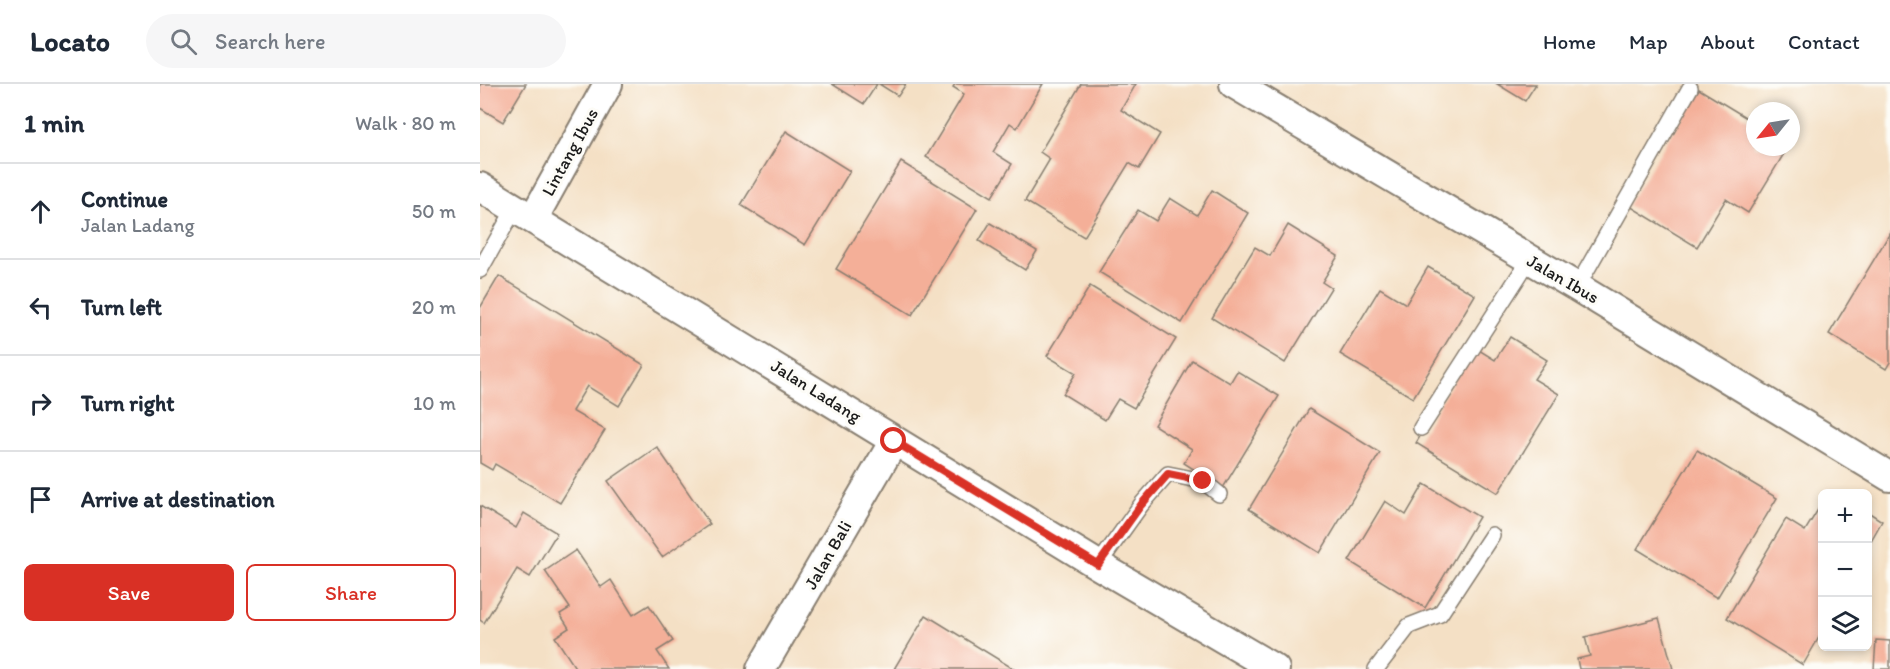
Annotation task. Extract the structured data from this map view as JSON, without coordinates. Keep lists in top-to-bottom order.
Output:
{
  "streets": {
    "street": [
      "Lintang Ibus",
      "Jalan Ibus",
      "Jalan Ladang",
      "Jalan Bali"
    ]
  },
  "crossings": [
    ["Lintang Ibus", "Jalan Ladang"],
    ["Jalan Ladang", "Jalan Bali"]
  ],
  "north": "bottom left",
  "page": {
    "header": "Locato",
    "search": "Search here",
    "nav": [
      "Home",
      "Map",
      "About",
      "Contact"
    ],
    "heading": ["1 min", "Walk · 80 m"],
    "list": [
      ["Continue", "Jalan Ladang", "50 m"],
      ["Turn left", "20 m"],
      ["Turn right", "10 m"],
      "Arrive at destination"
    ],
    "map_buttons": ["+", "−"],
    "buttons": ["Save", "Share"]
  }
}
